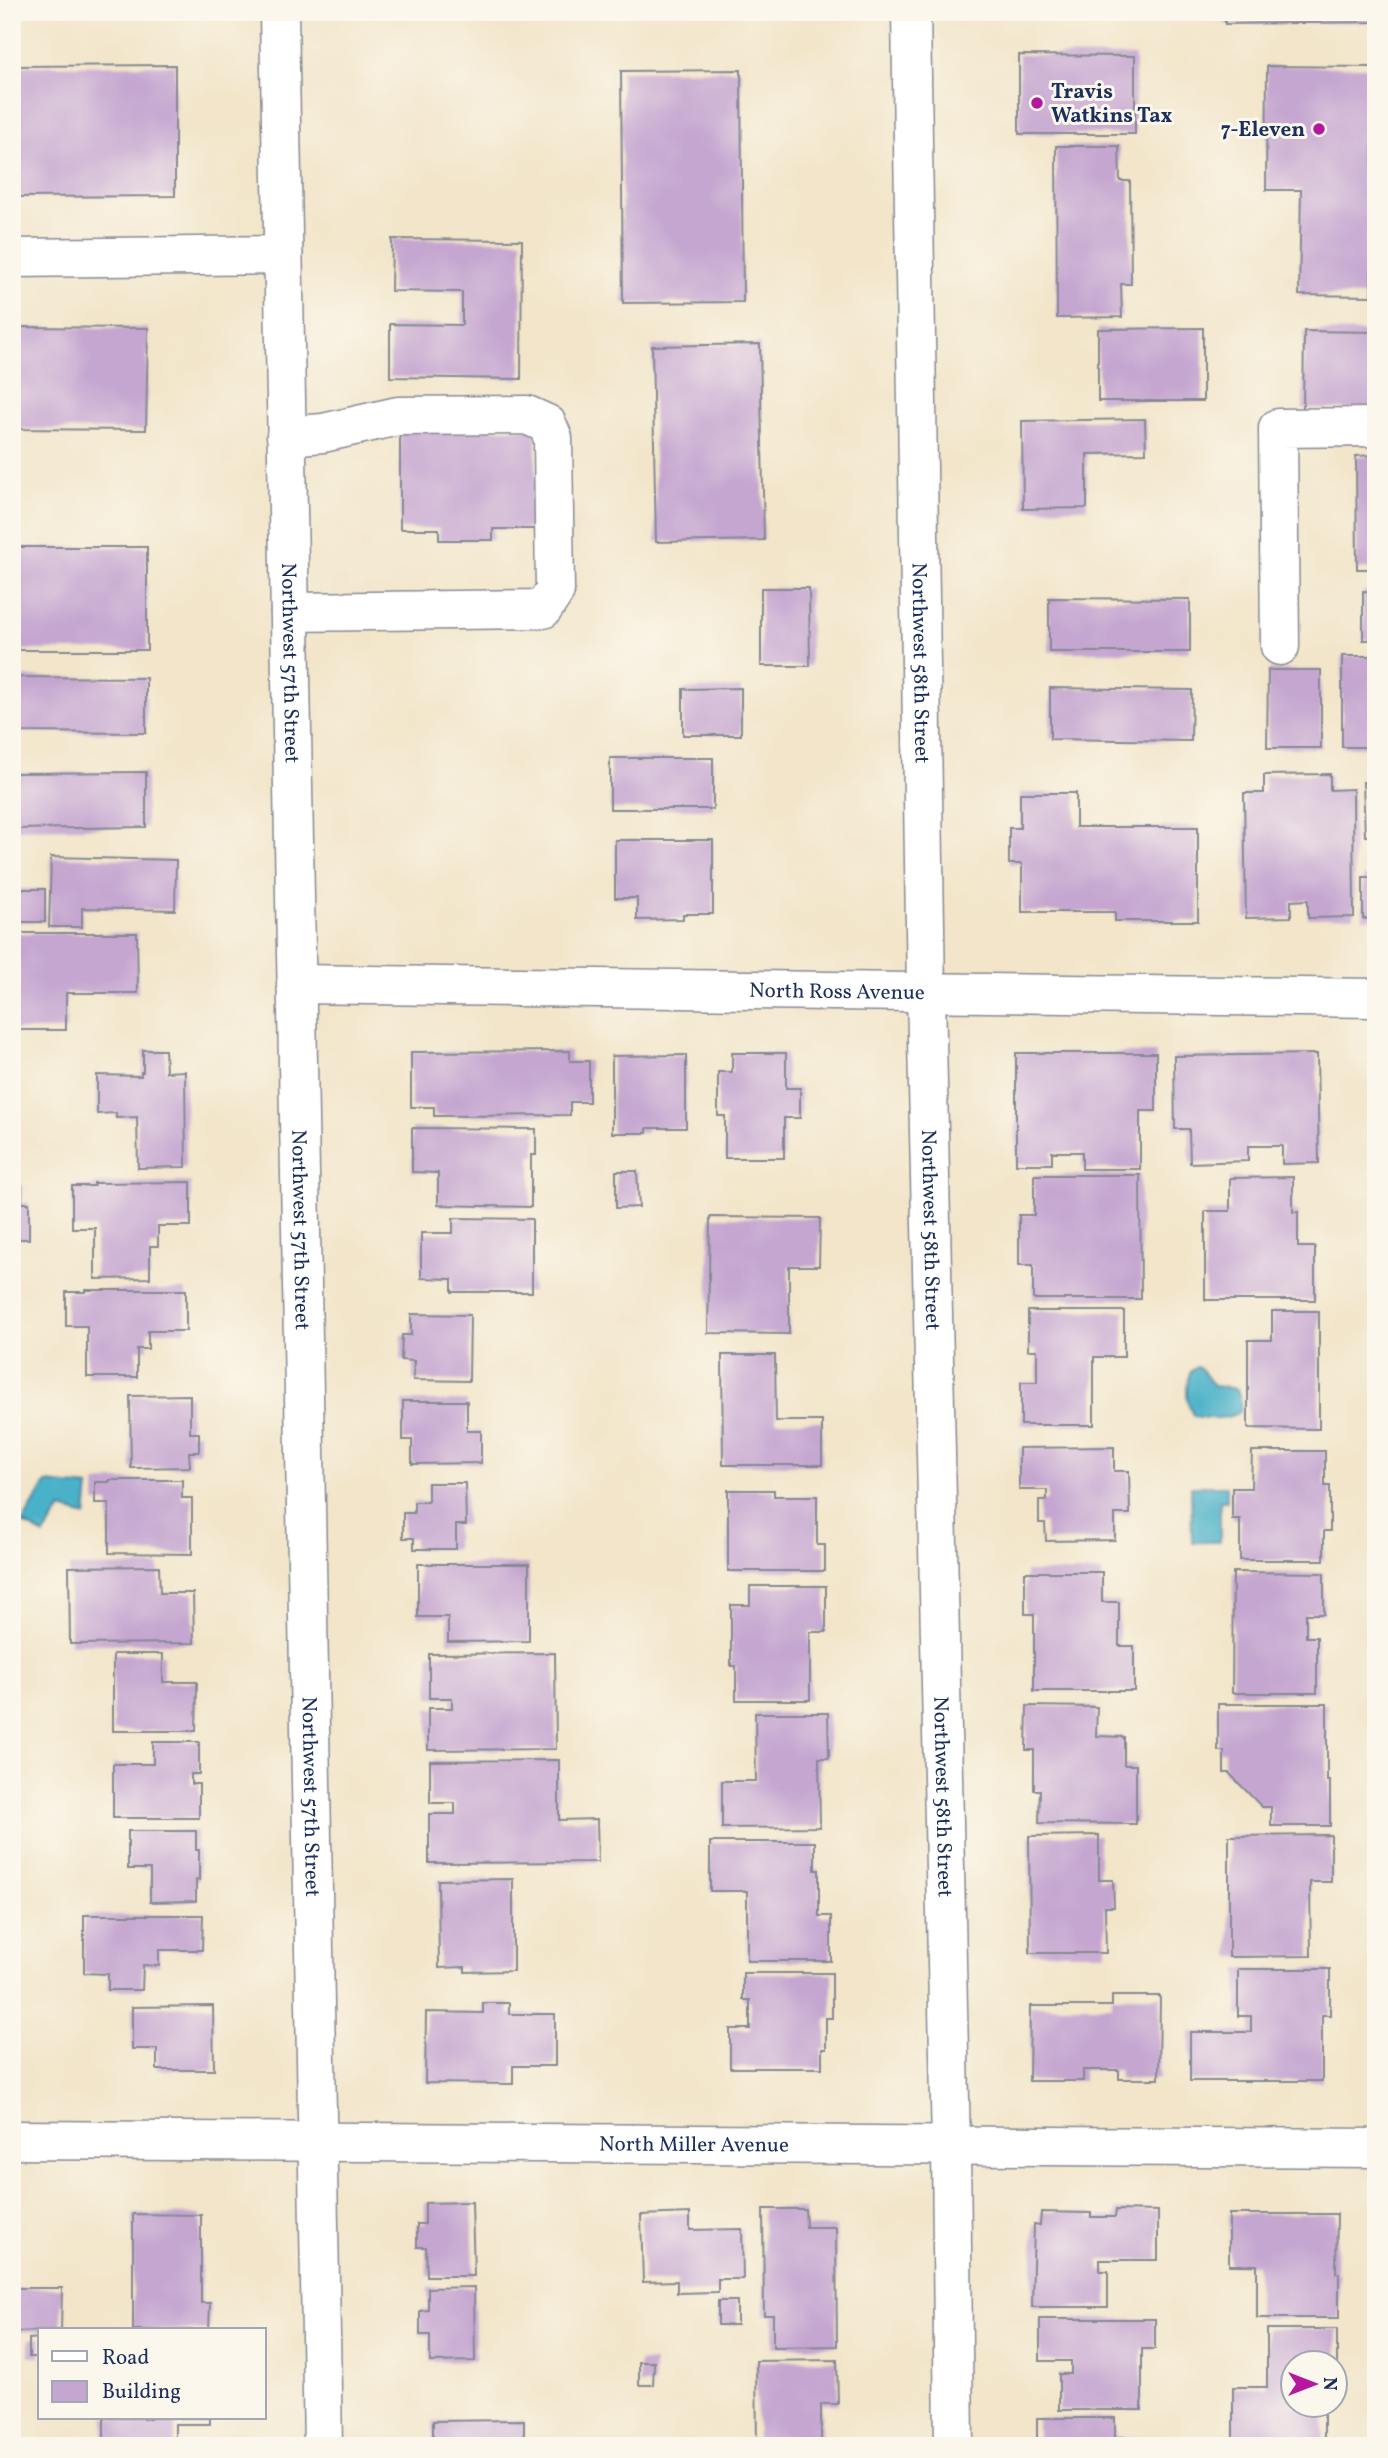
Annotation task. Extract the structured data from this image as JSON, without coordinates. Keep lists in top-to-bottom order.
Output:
{
  "streets": {
    "street": [
      "Northwest 57th Street",
      "Northwest 58th Street",
      "North Ross Avenue",
      "North Miller Avenue"
    ]
  },
  "crossings": [
    ["Northwest 57th Street", "North Ross Avenue"],
    ["Northwest 57th Street", "North Miller Avenue"],
    ["Northwest 58th Street", "North Ross Avenue"],
    ["Northwest 58th Street", "North Miller Avenue"]
  ],
  "places": ["Travis Watkins Tax", "7-Eleven"],
  "legend": ["Road", "Building"],
  "north": "right"
}
